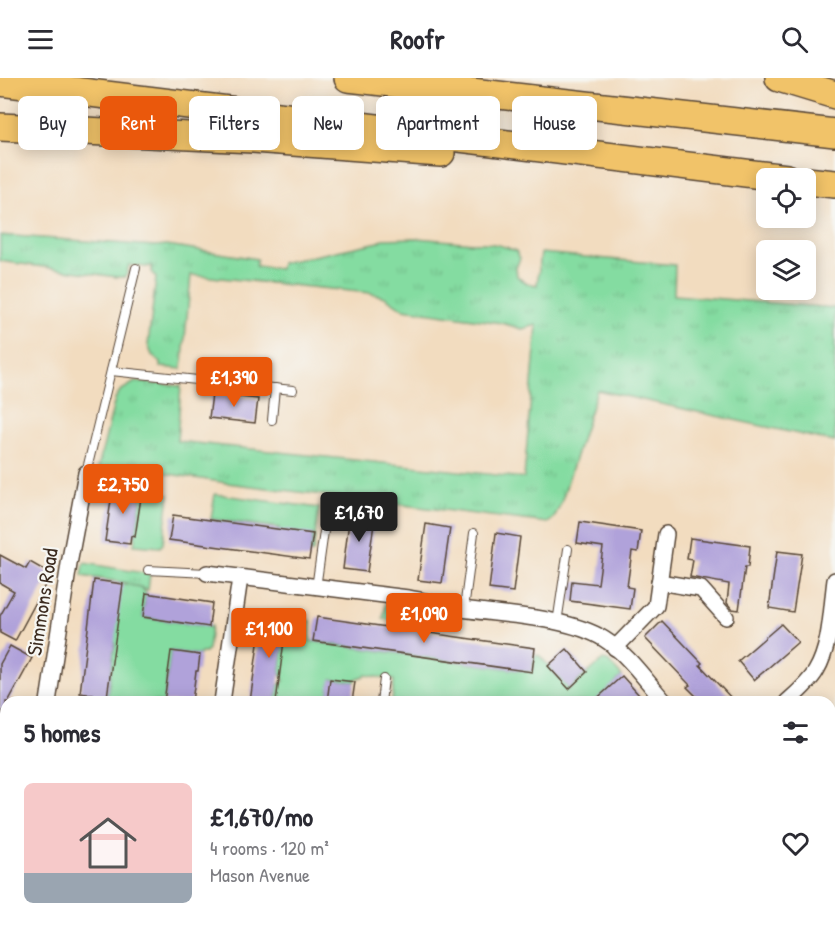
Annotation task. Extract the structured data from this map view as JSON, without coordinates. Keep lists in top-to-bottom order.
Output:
{
  "streets": {
    "street": ["Simmons Road"]
  },
  "page": {
    "header": "Roofr",
    "chip": [
      "Buy",
      "Rent",
      "Filters",
      "New",
      "Apartment",
      "House"
    ],
    "price": [
      "£1,390",
      "£2,750",
      "£1,670",
      "£1,090",
      "£1,100"
    ],
    "heading": "5 homes",
    "list": [
      {
        "name": "£1,670/mo",
        "note": "4 rooms · 120 m² · Mason Avenue"
      }
    ]
  }
}
